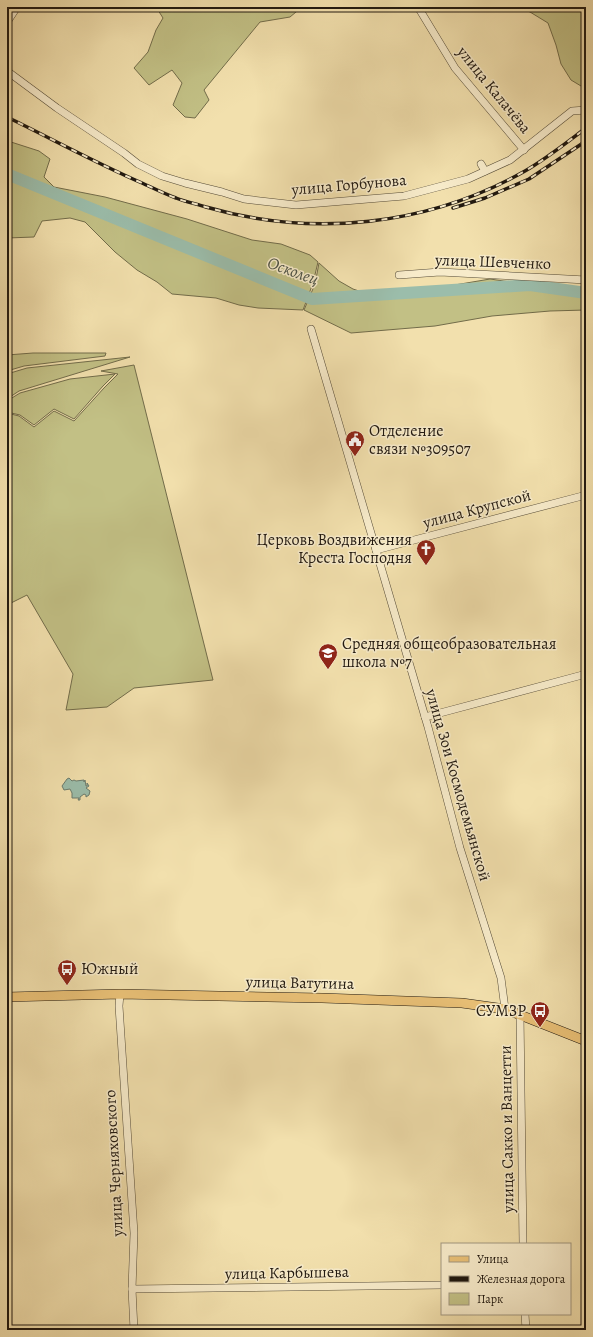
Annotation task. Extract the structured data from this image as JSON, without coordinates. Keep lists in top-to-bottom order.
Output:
{
  "streets": {
    "main road": ["улица Ватутина"],
    "street": [
      "улица Калачёва",
      "улица Горбунова",
      "улица Шевченко",
      "улица Крупской",
      "улица Зои Космодемьянской",
      "улица Сакко и Ванцетти",
      "улица Черняховского",
      "улица Карбышева"
    ]
  },
  "crossings": [
    ["улица Калачёва", "улица Горбунова"],
    ["улица Крупской", "улица Зои Космодемьянской"],
    ["улица Зои Космодемьянской", "улица Ватутина"],
    ["улица Ватутина", "улица Сакко и Ванцетти"],
    ["улица Ватутина", "улица Черняховского"],
    ["улица Черняховского", "улица Карбышева"]
  ],
  "water": ["Осколец"],
  "places": {
    "public building": ["Отделение связи №309507"],
    "church": ["Церковь Воздвижения Креста Господня"],
    "school or university": ["Средняя общеобразовательная школа №7"],
    "bus stop": ["Южный", "СУМЗР"]
  },
  "legend": ["Улица", "Железная дорога", "Парк"]
}
